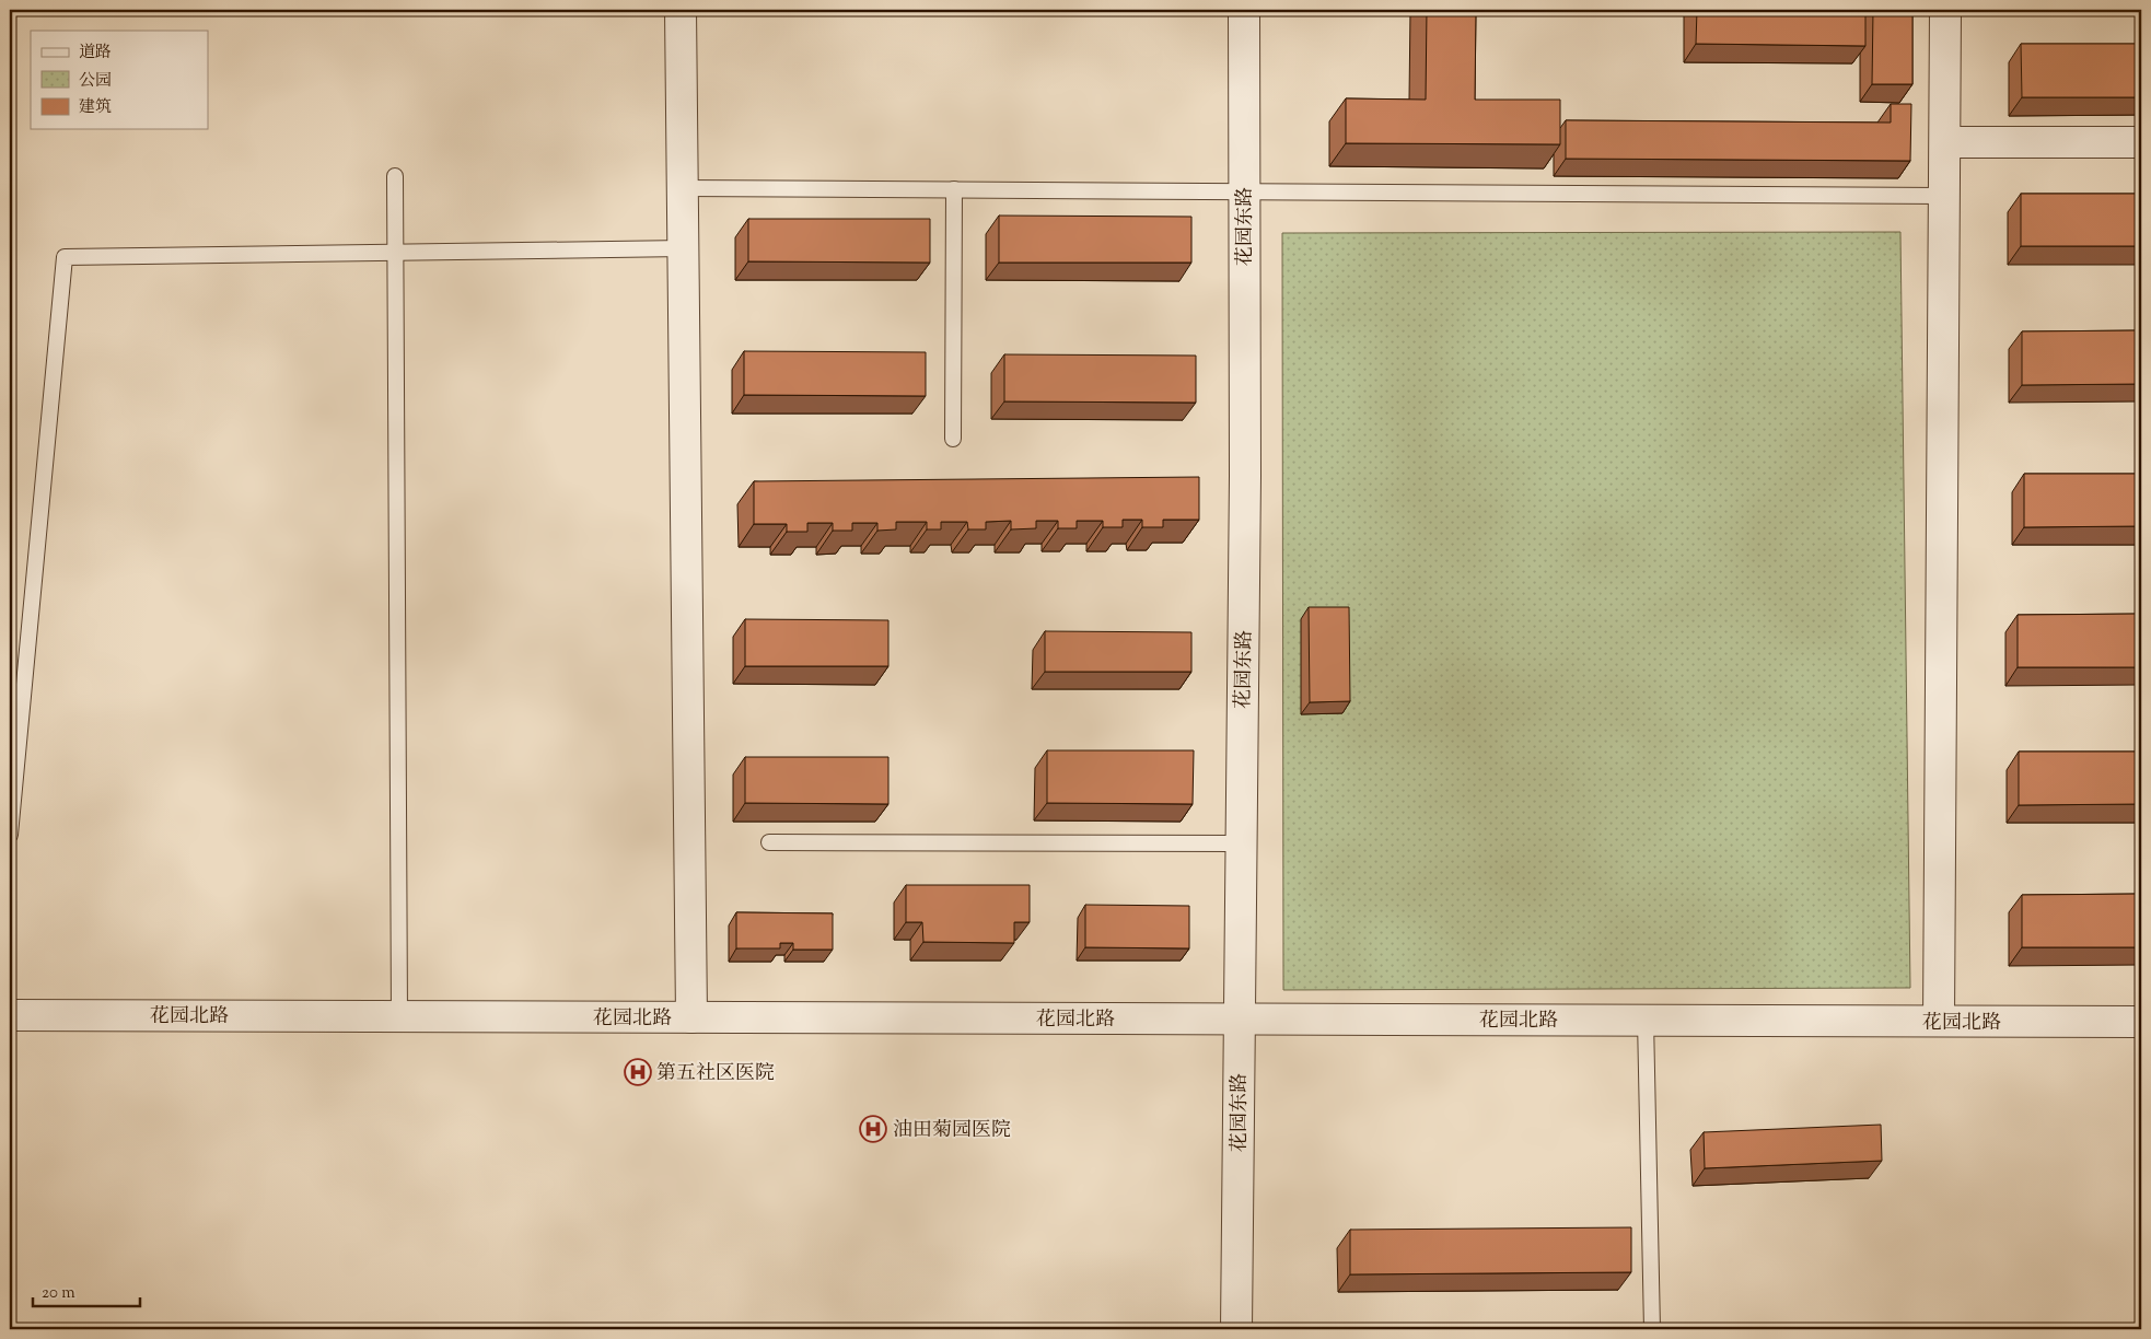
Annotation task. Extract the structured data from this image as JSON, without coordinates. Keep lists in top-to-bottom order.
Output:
{
  "streets": {
    "street": ["花园东路", "花园北路"]
  },
  "crossings": [
    ["花园东路", "花园北路"]
  ],
  "places": {
    "hospital": ["第五社区医院", "油田菊园医院"]
  },
  "legend": ["道路", "公园", "建筑"],
  "scale_bar": "20 m"
}
